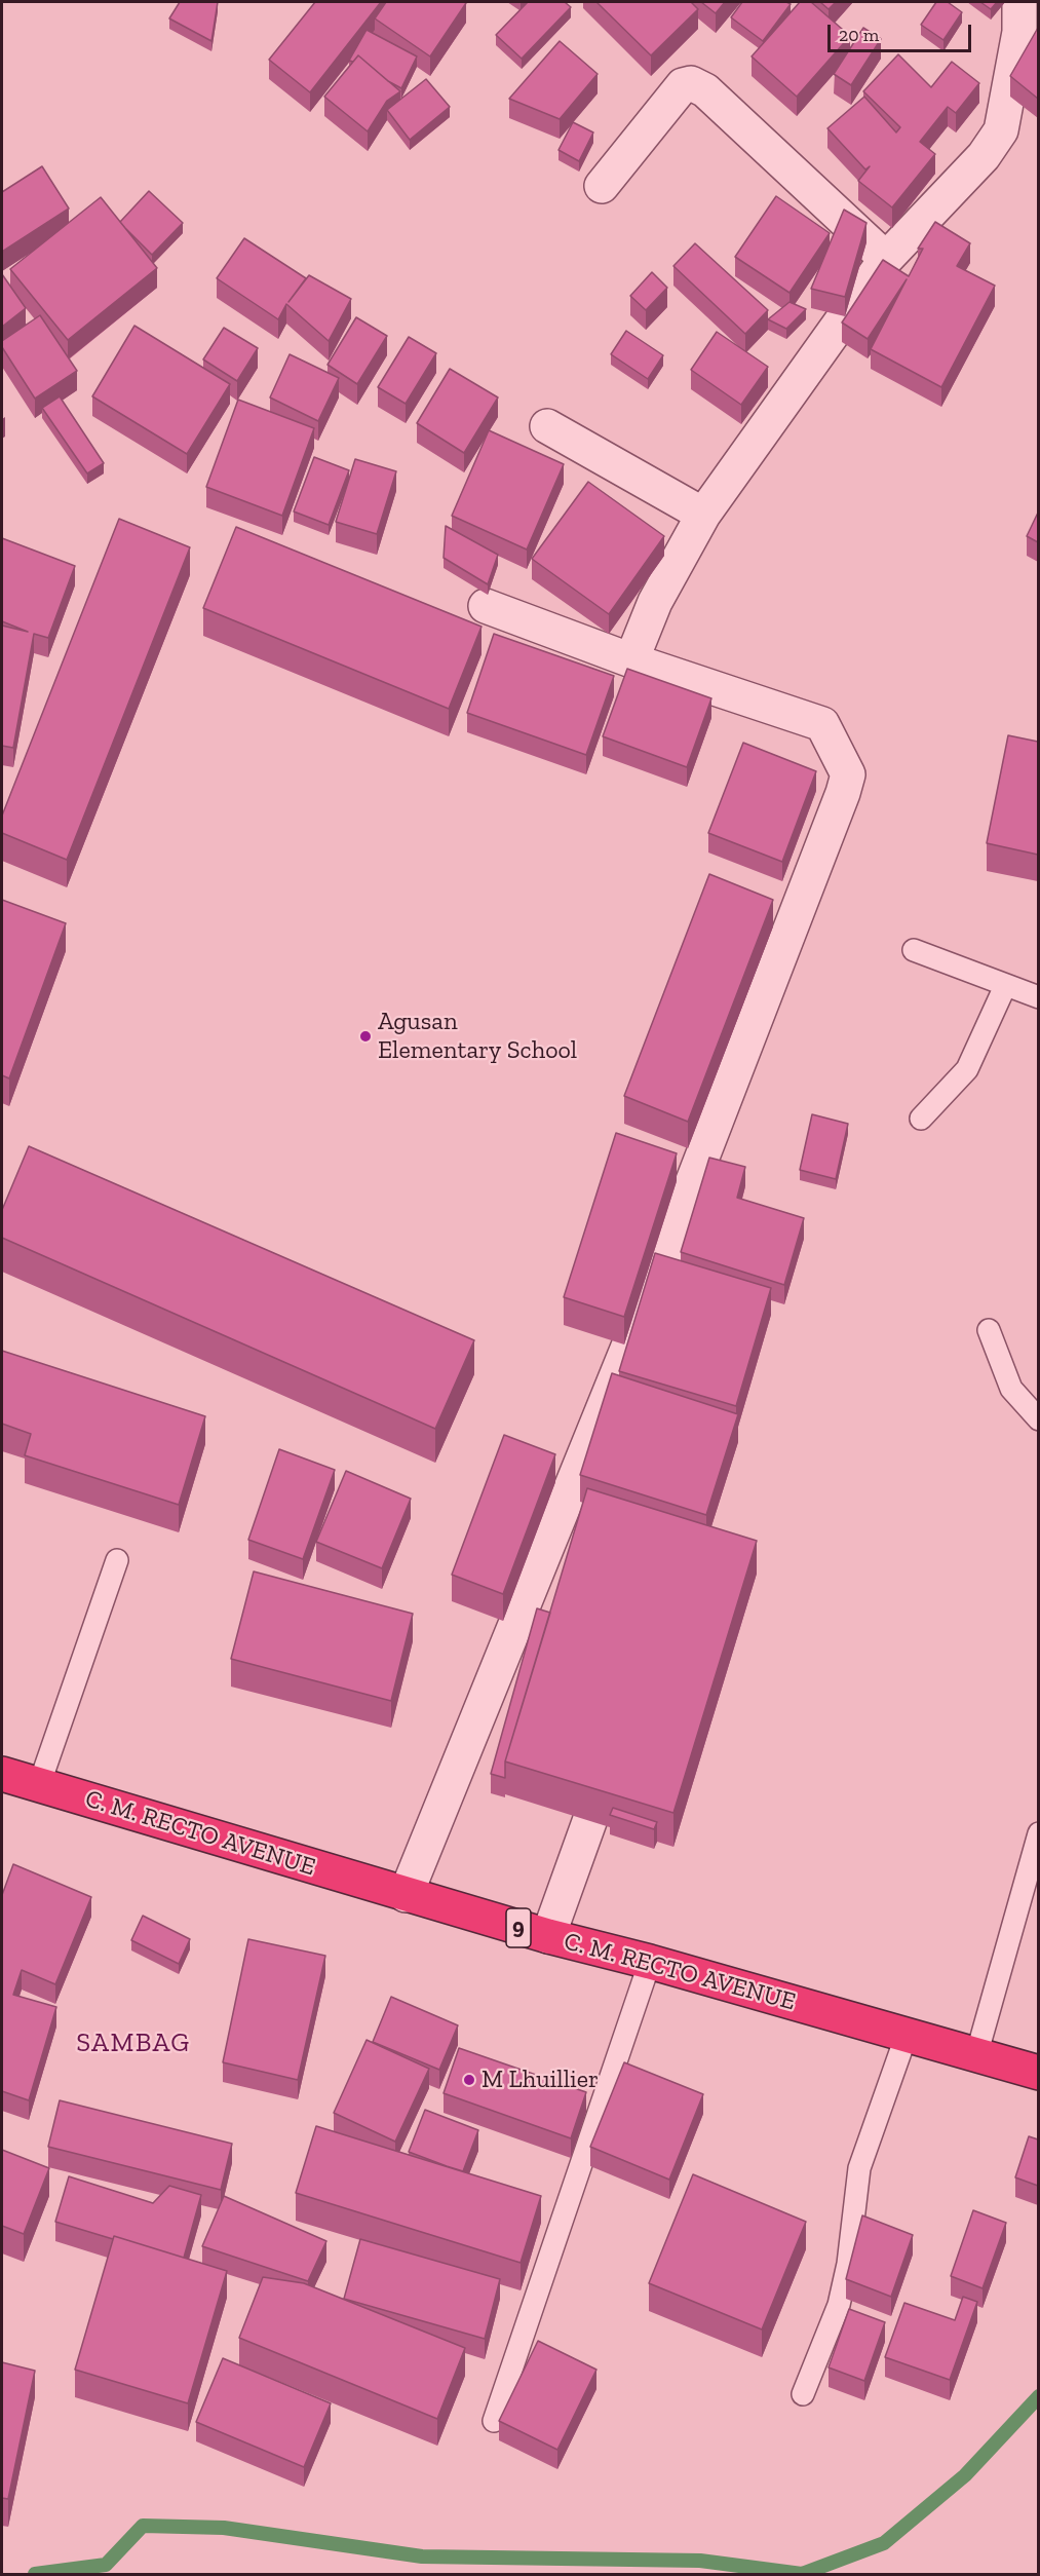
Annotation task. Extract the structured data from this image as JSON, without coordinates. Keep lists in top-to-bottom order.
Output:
{
  "streets": {
    "highway": ["C. M. RECTO AVENUE", "9"]
  },
  "districts": ["SAMBAG"],
  "places": ["Agusan Elementary School", "M Lhuillier"],
  "scale_bar": "20 m"
}
